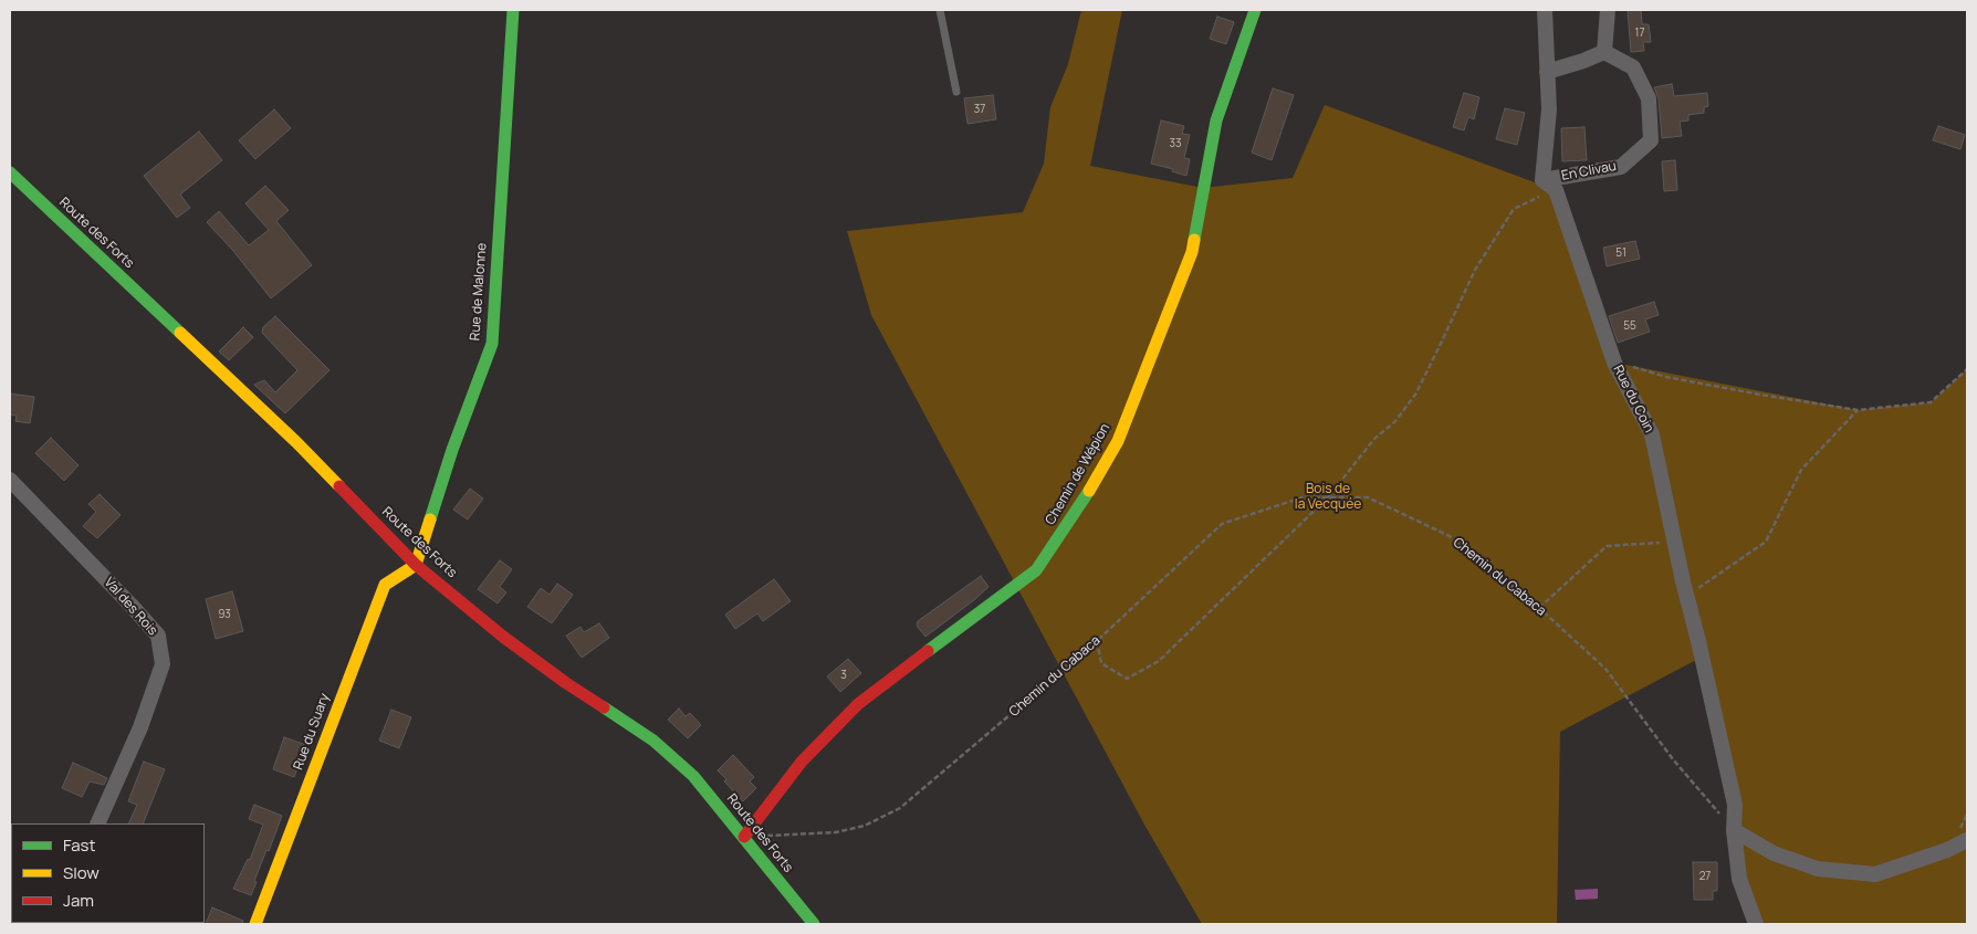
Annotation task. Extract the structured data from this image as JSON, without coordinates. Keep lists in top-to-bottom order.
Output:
{
  "streets": {
    "street": [
      "En Clivau",
      "Route des Forts",
      "Rue de Malonne",
      "Rue du Coin",
      "Chemin de Wépion",
      "Val des Rois",
      "Rue du Suary"
    ],
    "path": ["Chemin du Cabaca"]
  },
  "crossings": [
    ["Route des Forts", "Rue de Malonne"],
    ["Route des Forts", "Chemin de Wépion"],
    ["Route des Forts", "Chemin du Cabaca"],
    ["Route des Forts", "Rue du Suary"],
    ["Rue de Malonne", "Rue du Suary"],
    ["Rue du Coin", "Chemin du Cabaca"],
    ["Chemin de Wépion", "Chemin du Cabaca"]
  ],
  "parks": ["Bois de la Vecquée"],
  "house_numbers": [
    "17",
    "37",
    "33",
    "51",
    "55",
    "93",
    "3",
    "27"
  ],
  "legend": ["Fast", "Slow", "Jam"]
}
